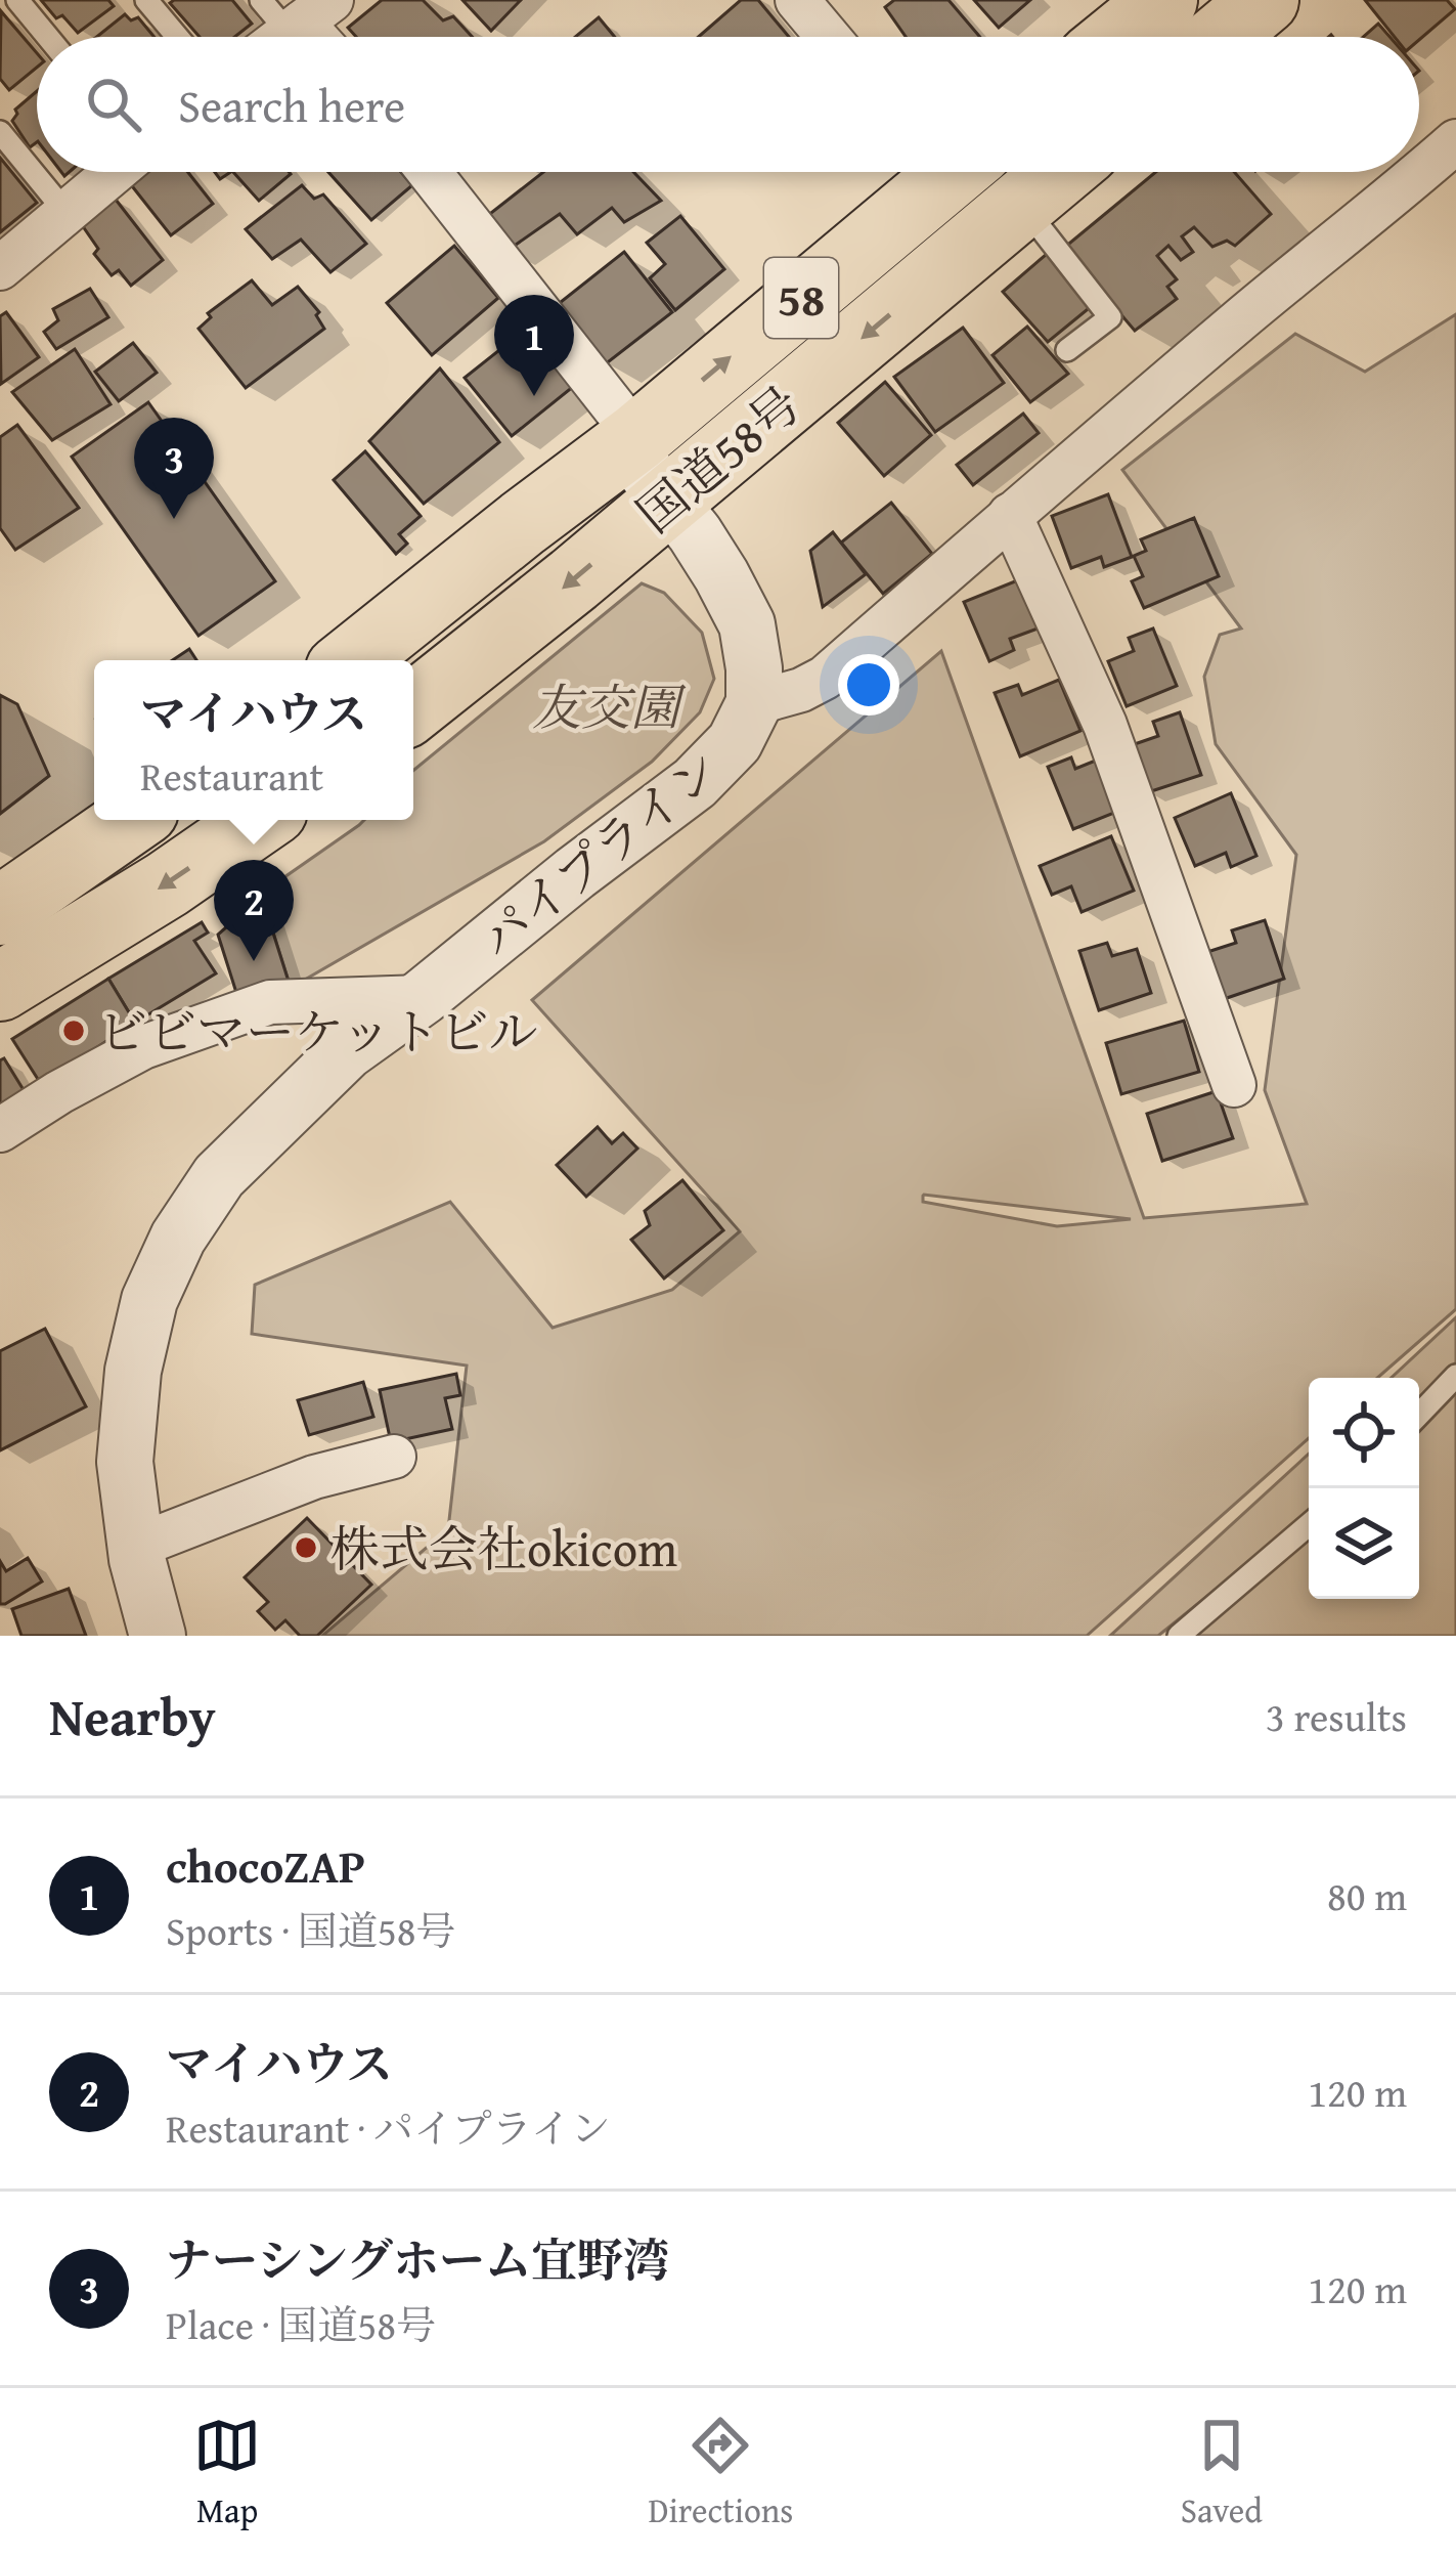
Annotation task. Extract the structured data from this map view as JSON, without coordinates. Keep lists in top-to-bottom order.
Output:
{
  "streets": {
    "highway": ["58", "国道58号"],
    "street": ["パイプライン"]
  },
  "parks": ["友交園"],
  "places": ["ビビマーケットビル", "株式会社okicom"],
  "page": {
    "search": "Search here",
    "pins": ["1", "3", "2"],
    "popup": ["マイハウス", "Restaurant"],
    "heading": ["Nearby", "3 results"],
    "list": [
      {
        "mark": "1",
        "name": "chocoZAP",
        "note": "Sports · 国道58号",
        "value": "80 m"
      },
      {
        "mark": "2",
        "name": "マイハウス",
        "note": "Restaurant · パイプライン",
        "value": "120 m"
      },
      {
        "mark": "3",
        "name": "ナーシングホーム宜野湾",
        "note": "Place · 国道58号",
        "value": "120 m"
      }
    ],
    "nav": ["Map", "Directions", "Saved"]
  }
}
